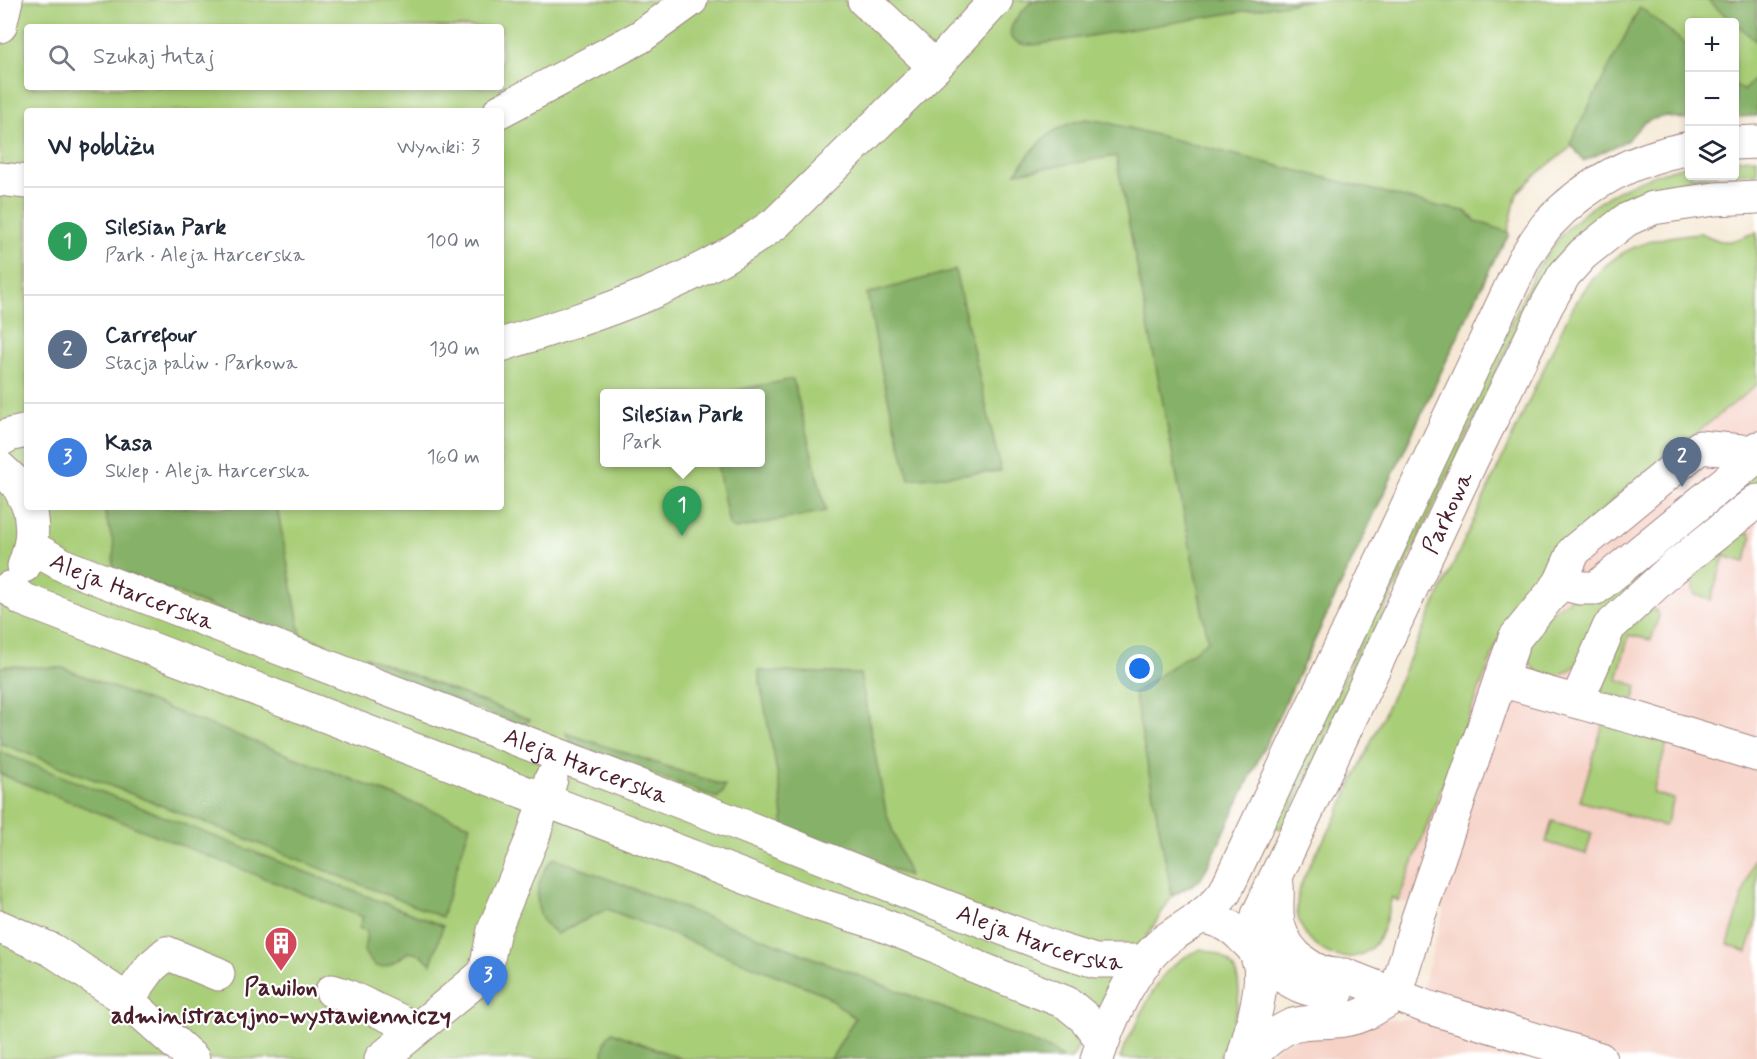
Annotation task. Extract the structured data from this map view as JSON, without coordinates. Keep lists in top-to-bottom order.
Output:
{
  "streets": {
    "street": ["Parkowa", "Aleja Harcerska"]
  },
  "crossings": [
    ["Parkowa", "Aleja Harcerska"]
  ],
  "places": {
    "building": ["Pawilon administracyjno-wystawienniczy"]
  },
  "page": {
    "map_buttons": ["+", "−"],
    "search": "Szukaj tutaj",
    "heading": ["W pobliżu", "Wyniki: 3"],
    "list": [
      {
        "mark": "1",
        "name": "Silesian Park",
        "note": "Park · Aleja Harcerska",
        "value": "100 m"
      },
      {
        "mark": "2",
        "name": "Carrefour",
        "note": "Stacja paliw · Parkowa",
        "value": "130 m"
      },
      {
        "mark": "3",
        "name": "Kasa",
        "note": "Sklep · Aleja Harcerska",
        "value": "160 m"
      }
    ],
    "popup": ["Silesian Park", "Park"],
    "pins": ["2", "1", "3"]
  }
}
